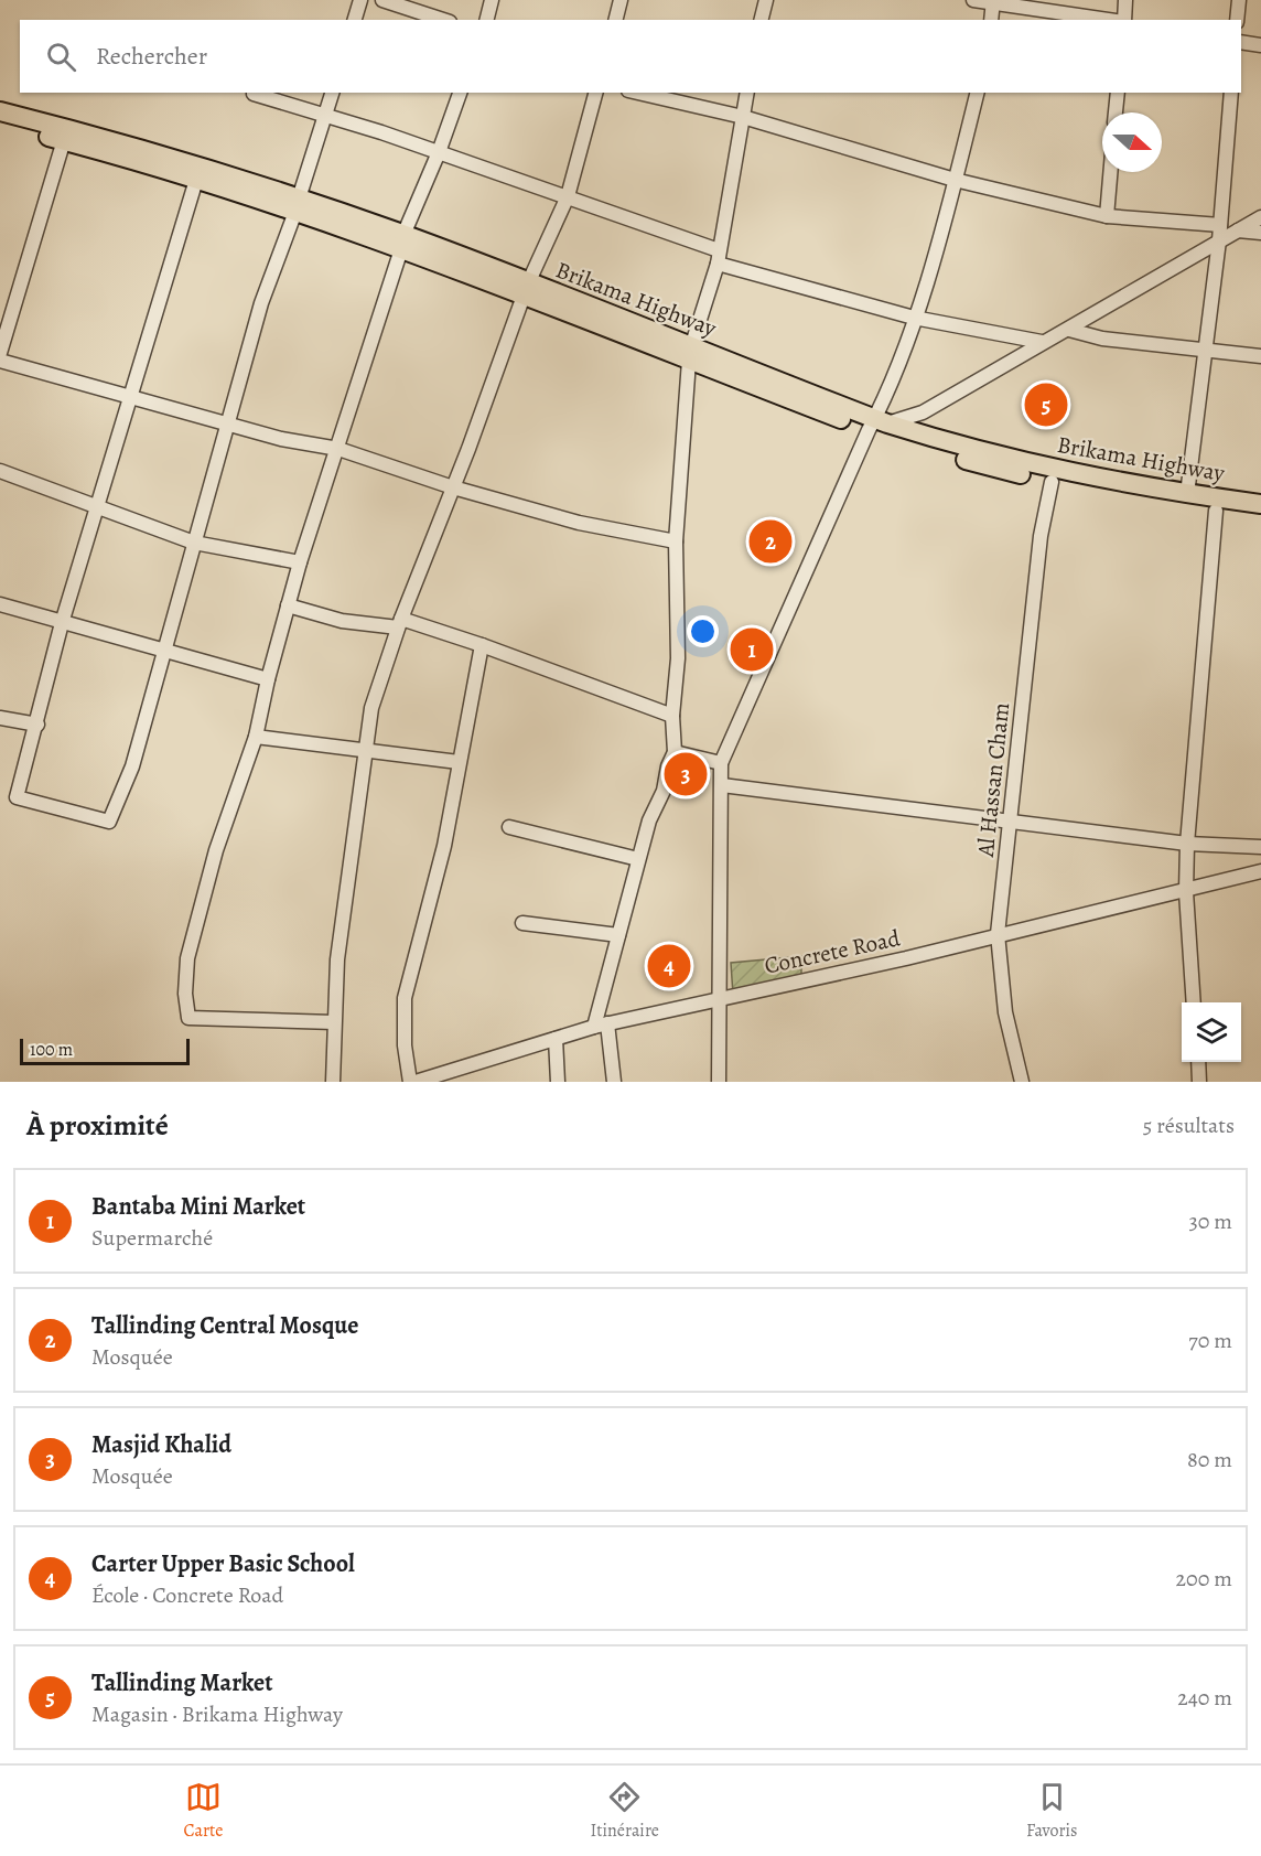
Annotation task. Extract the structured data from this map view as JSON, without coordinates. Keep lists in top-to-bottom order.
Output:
{
  "streets": {
    "highway": ["Brikama Highway"],
    "street": ["Al Hassan Cham", "Concrete Road"]
  },
  "crossings": [
    ["Brikama Highway", "Al Hassan Cham"],
    ["Al Hassan Cham", "Concrete Road"]
  ],
  "scale_bar": "100 m",
  "north": "right",
  "page": {
    "search": "Rechercher",
    "pins": [
      "5",
      "2",
      "1",
      "3",
      "4"
    ],
    "scale": "100 m",
    "heading": ["À proximité", "5 résultats"],
    "list": [
      {
        "mark": "1",
        "name": "Bantaba Mini Market",
        "note": "Supermarché",
        "value": "30 m"
      },
      {
        "mark": "2",
        "name": "Tallinding Central Mosque",
        "note": "Mosquée",
        "value": "70 m"
      },
      {
        "mark": "3",
        "name": "Masjid Khalid",
        "note": "Mosquée",
        "value": "80 m"
      },
      {
        "mark": "4",
        "name": "Carter Upper Basic School",
        "note": "École · Concrete Road",
        "value": "200 m"
      },
      {
        "mark": "5",
        "name": "Tallinding Market",
        "note": "Magasin · Brikama Highway",
        "value": "240 m"
      }
    ],
    "nav": ["Carte", "Itinéraire", "Favoris"]
  }
}
